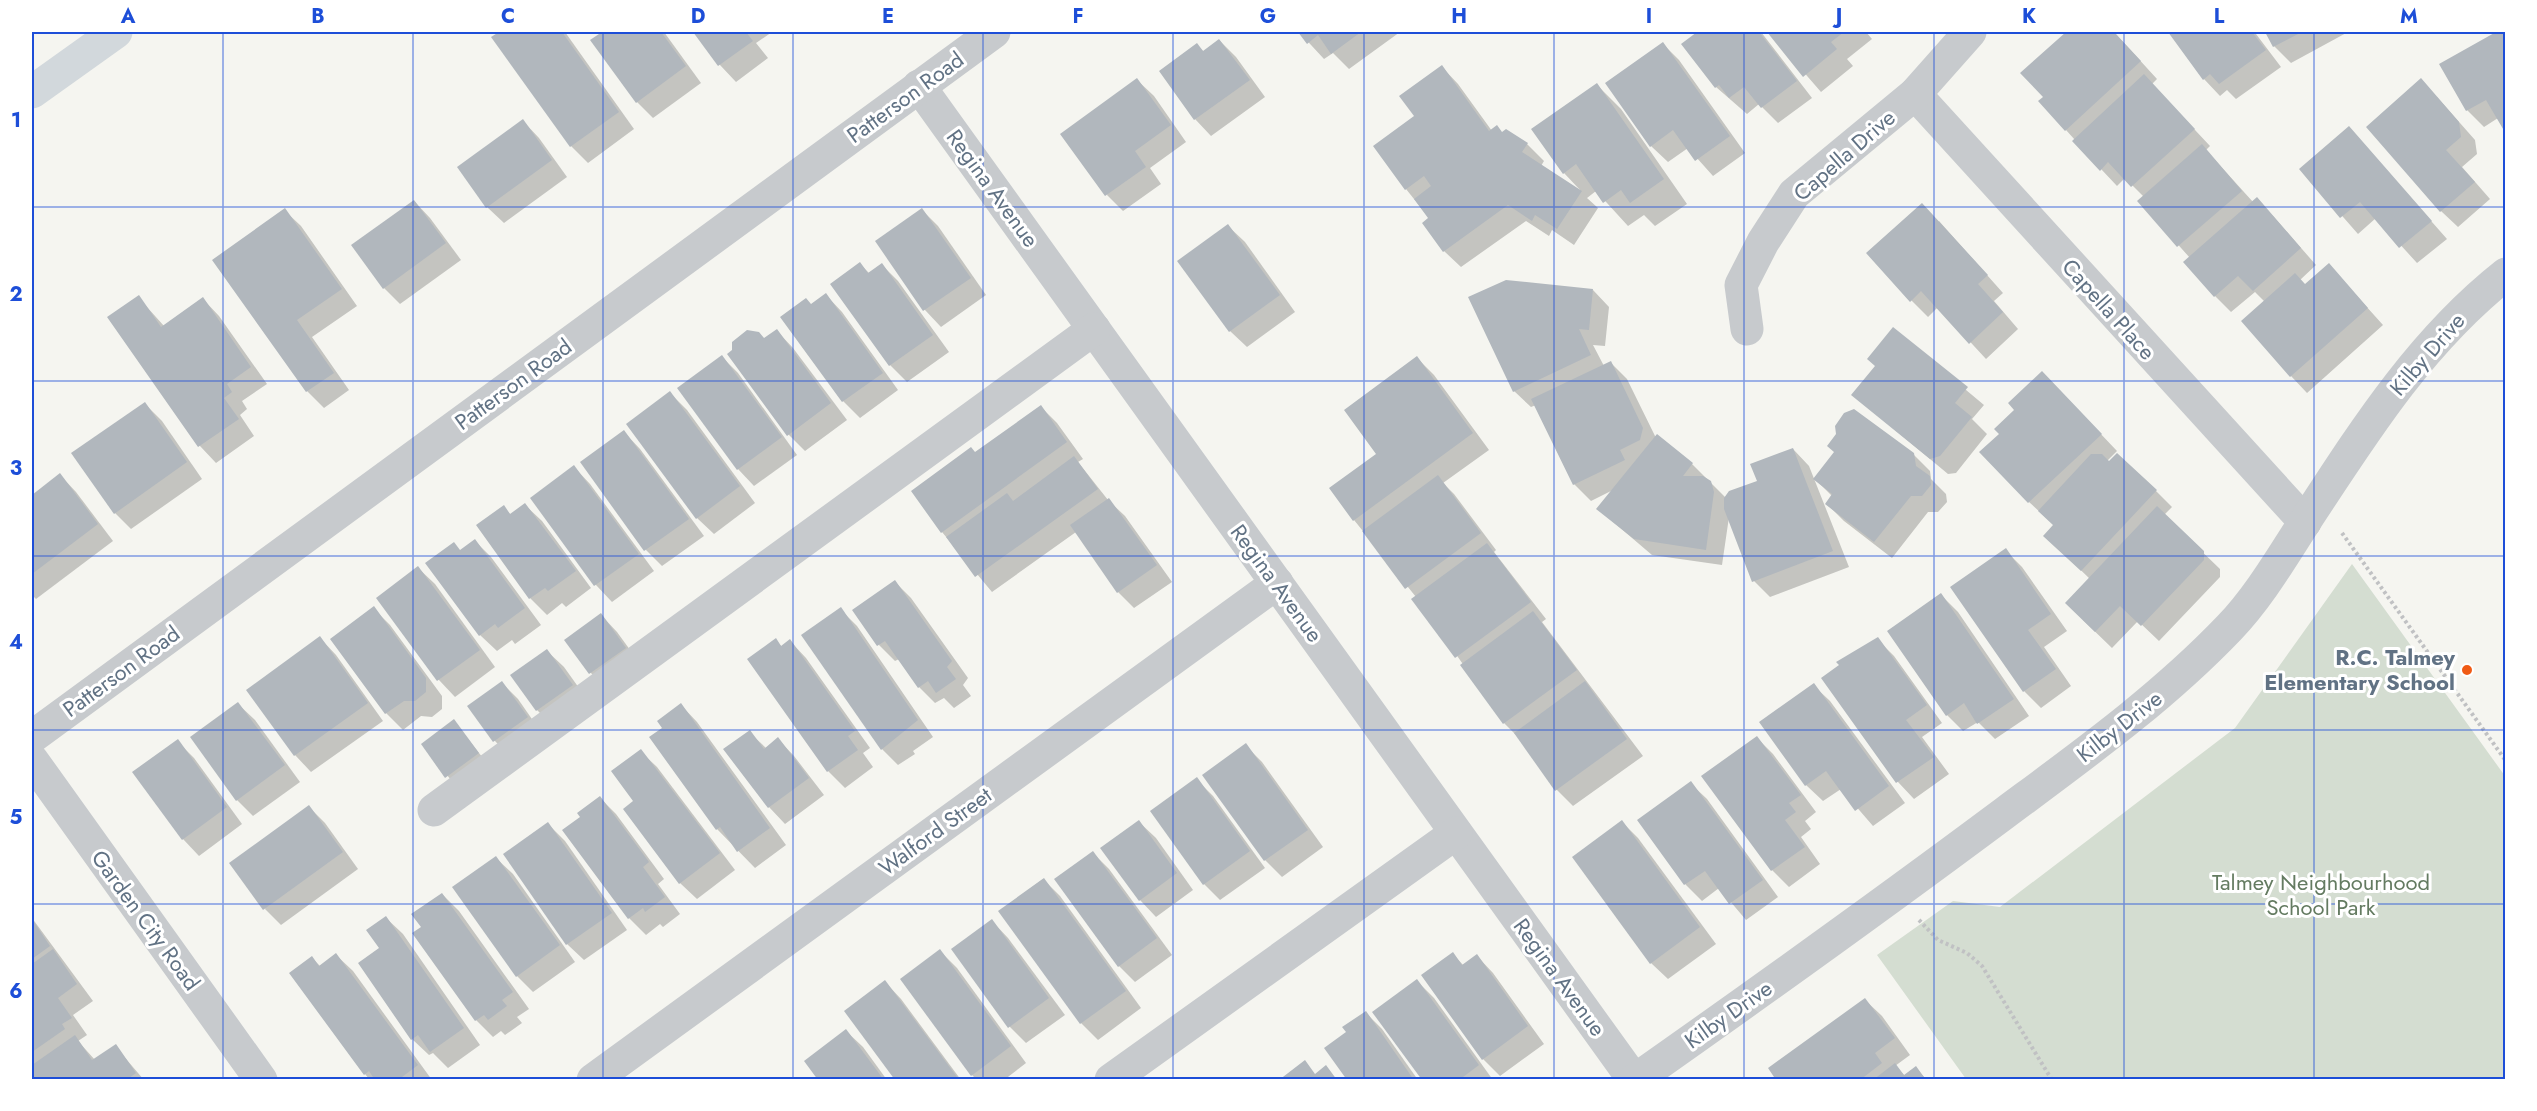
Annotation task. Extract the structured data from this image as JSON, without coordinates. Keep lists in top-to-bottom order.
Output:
{
  "streets": {
    "street": [
      "Patterson Road",
      "Capella Drive",
      "Regina Avenue",
      "Capella Place",
      "Kilby Drive",
      "Walford Street",
      "Garden City Road"
    ]
  },
  "crossings": [
    ["Patterson Road", "Regina Avenue"],
    ["Capella Drive", "Capella Place"],
    ["Regina Avenue", "Kilby Drive"],
    ["Regina Avenue", "Walford Street"],
    ["Capella Place", "Kilby Drive"]
  ],
  "parks": ["Talmey Neighbourhood School Park"],
  "places": ["R.C. Talmey Elementary School"],
  "grid": {
    "columns": [
      "A",
      "B",
      "C",
      "D",
      "E",
      "F",
      "G",
      "H",
      "I",
      "J",
      "K",
      "L",
      "M"
    ],
    "rows": [
      "1",
      "2",
      "3",
      "4",
      "5",
      "6"
    ]
  }
}
